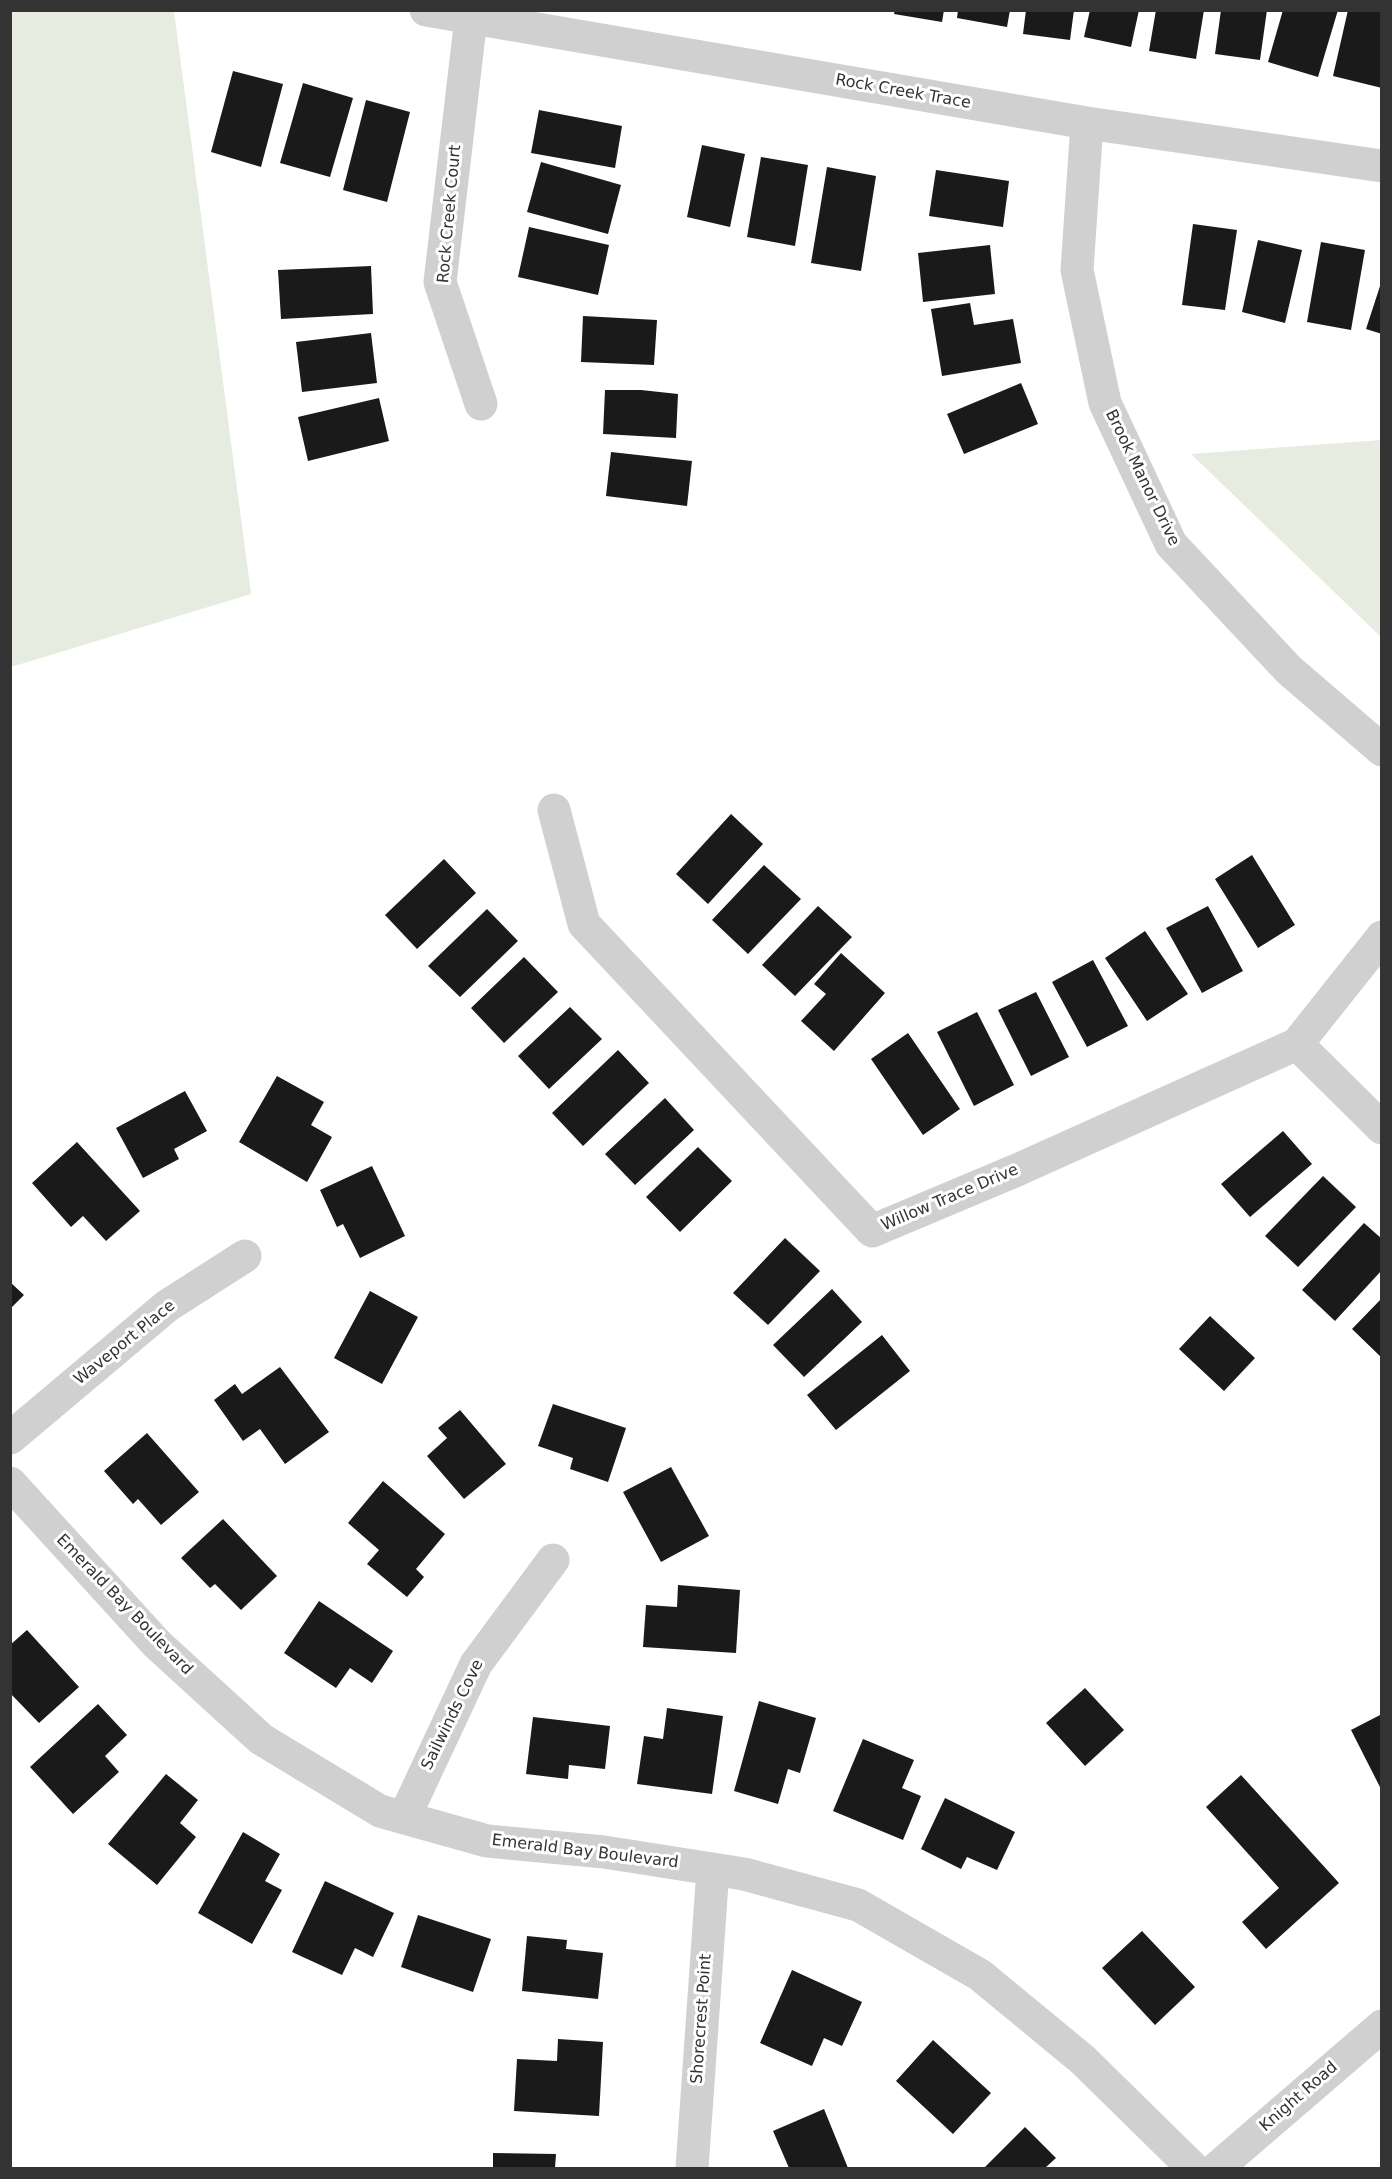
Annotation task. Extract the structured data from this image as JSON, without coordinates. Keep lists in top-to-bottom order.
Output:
{
  "streets": {
    "street": [
      "Rock Creek Trace",
      "Rock Creek Court",
      "Brook Manor Drive",
      "Willow Trace Drive",
      "Waveport Place",
      "Emerald Bay Boulevard",
      "Sailwinds Cove",
      "Shorecrest Point",
      "Knight Road"
    ]
  },
  "crossings": [
    ["Rock Creek Trace", "Rock Creek Court"],
    ["Rock Creek Trace", "Brook Manor Drive"],
    ["Emerald Bay Boulevard", "Sailwinds Cove"],
    ["Emerald Bay Boulevard", "Shorecrest Point"]
  ]
}
